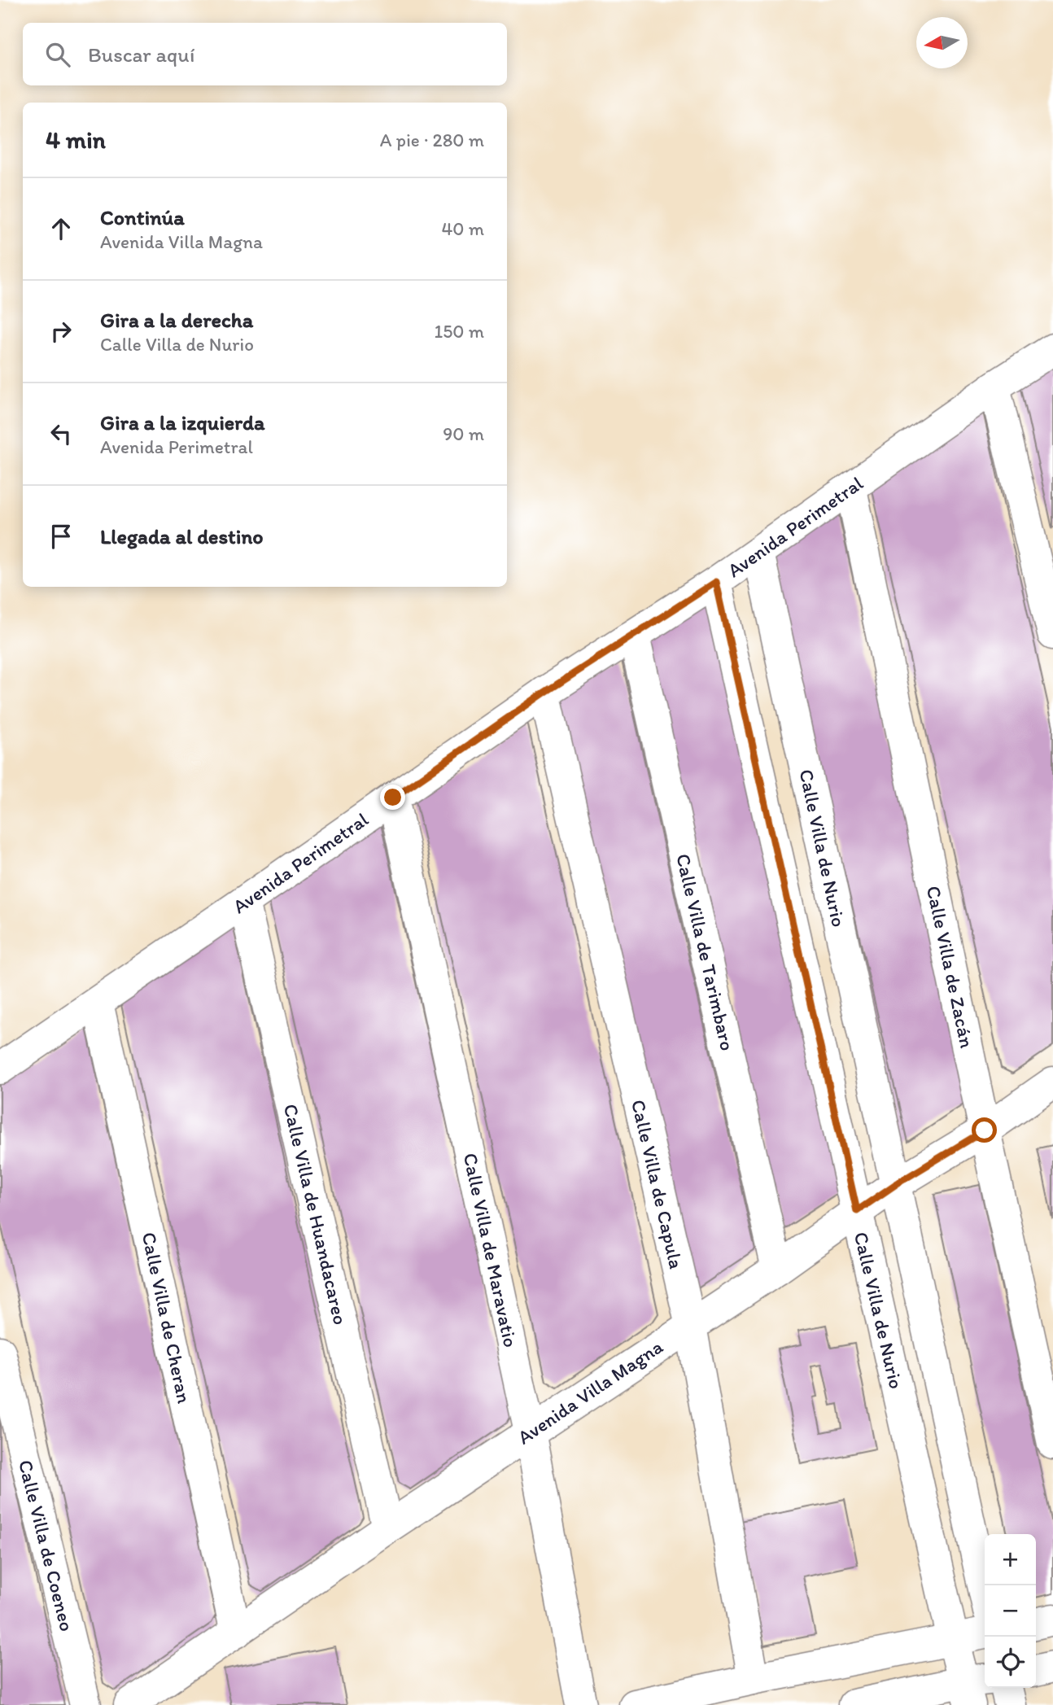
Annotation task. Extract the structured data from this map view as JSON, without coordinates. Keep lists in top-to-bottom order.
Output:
{
  "streets": {
    "street": [
      "Avenida Perimetral",
      "Calle Villa de Nurio",
      "Calle Villa de Tarimbaro",
      "Calle Villa de Zacán",
      "Calle Villa de Capula",
      "Calle Villa de Huandacareo",
      "Calle Villa de Maravatio",
      "Calle Villa de Cheran",
      "Avenida Villa Magna",
      "Calle Villa de Coeneo"
    ]
  },
  "crossings": [
    ["Avenida Perimetral", "Calle Villa de Nurio"],
    ["Avenida Perimetral", "Calle Villa de Tarimbaro"],
    ["Avenida Perimetral", "Calle Villa de Zacán"],
    ["Avenida Perimetral", "Calle Villa de Capula"],
    ["Avenida Perimetral", "Calle Villa de Huandacareo"],
    ["Avenida Perimetral", "Calle Villa de Maravatio"],
    ["Avenida Perimetral", "Calle Villa de Cheran"],
    ["Calle Villa de Nurio", "Avenida Villa Magna"],
    ["Calle Villa de Tarimbaro", "Avenida Villa Magna"],
    ["Calle Villa de Zacán", "Avenida Villa Magna"],
    ["Calle Villa de Capula", "Avenida Villa Magna"],
    ["Calle Villa de Huandacareo", "Avenida Villa Magna"],
    ["Calle Villa de Maravatio", "Avenida Villa Magna"],
    ["Calle Villa de Cheran", "Avenida Villa Magna"]
  ],
  "north": "left",
  "page": {
    "search": "Buscar aquí",
    "heading": ["4 min", "A pie · 280 m"],
    "list": [
      ["Continúa", "Avenida Villa Magna", "40 m"],
      ["Gira a la derecha", "Calle Villa de Nurio", "150 m"],
      ["Gira a la izquierda", "Avenida Perimetral", "90 m"],
      "Llegada al destino"
    ],
    "map_buttons": ["+", "−"]
  }
}
